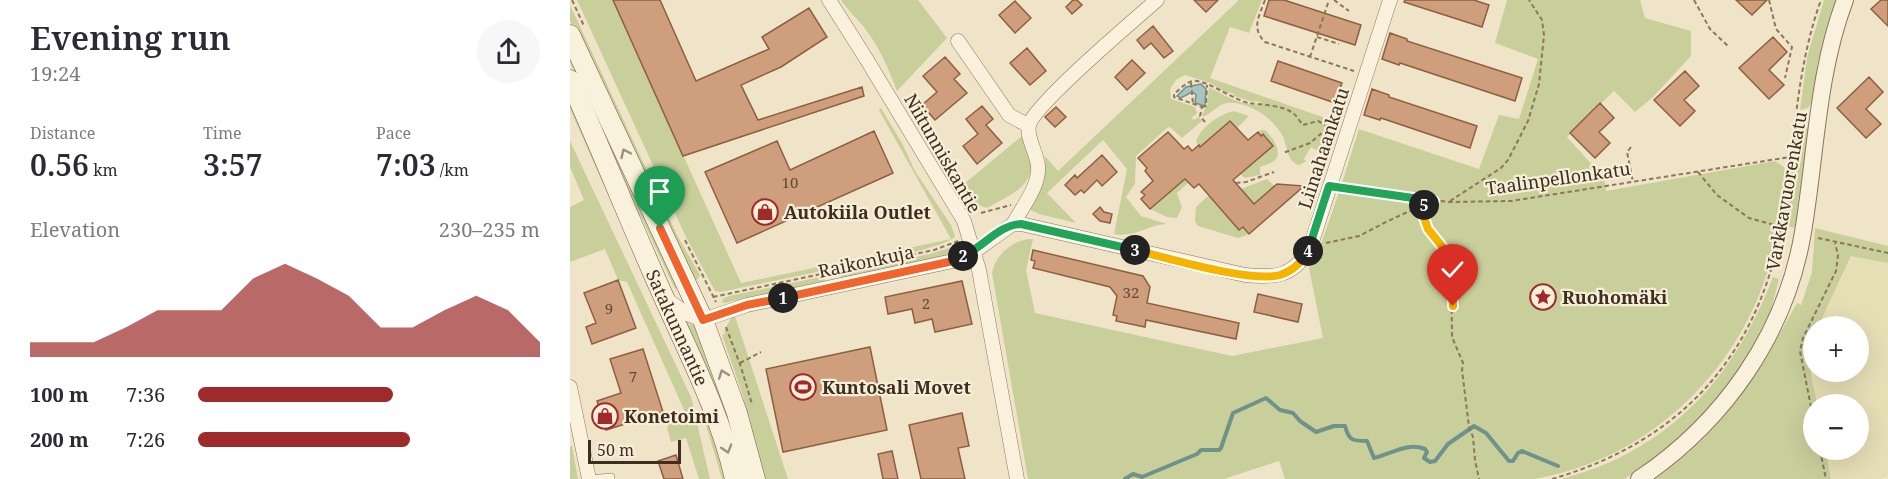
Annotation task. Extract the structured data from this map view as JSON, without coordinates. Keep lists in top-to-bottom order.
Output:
{
  "streets": {
    "main road": ["Satakunnantie"],
    "street": [
      "Liinahaankatu",
      "Niitunniskantie",
      "Varkkavuorenkatu",
      "Raikonkuja"
    ],
    "path": ["Taalinpellonkatu"]
  },
  "crossings": [
    ["Liinahaankatu", "Taalinpellonkatu"],
    ["Niitunniskantie", "Raikonkuja"],
    ["Raikonkuja", "Satakunnantie"]
  ],
  "places": {
    "shop": ["Autokiila Outlet", "Konetoimi"],
    "place": ["Ruohomäki"],
    "sports": ["Kuntosali Movet"]
  },
  "house_numbers": [
    "10",
    "32",
    "2",
    "9",
    "7"
  ],
  "scale_bar": "50 m",
  "page": {
    "heading": ["Evening run", "19:24"],
    "stats": [
      ["Distance", "0.56 km"],
      ["Time", "3:57"],
      ["Pace", "7:03 /km"]
    ],
    "pins": [
      "5",
      "3",
      "4",
      "2",
      "1"
    ],
    "chart": ["Elevation", "230–235 m"],
    "map_buttons": ["+", "−"],
    "list": [
      {
        "name": "100 m",
        "note": "7:36"
      },
      {
        "name": "200 m",
        "note": "7:26"
      }
    ],
    "scale": "50 m"
  }
}
